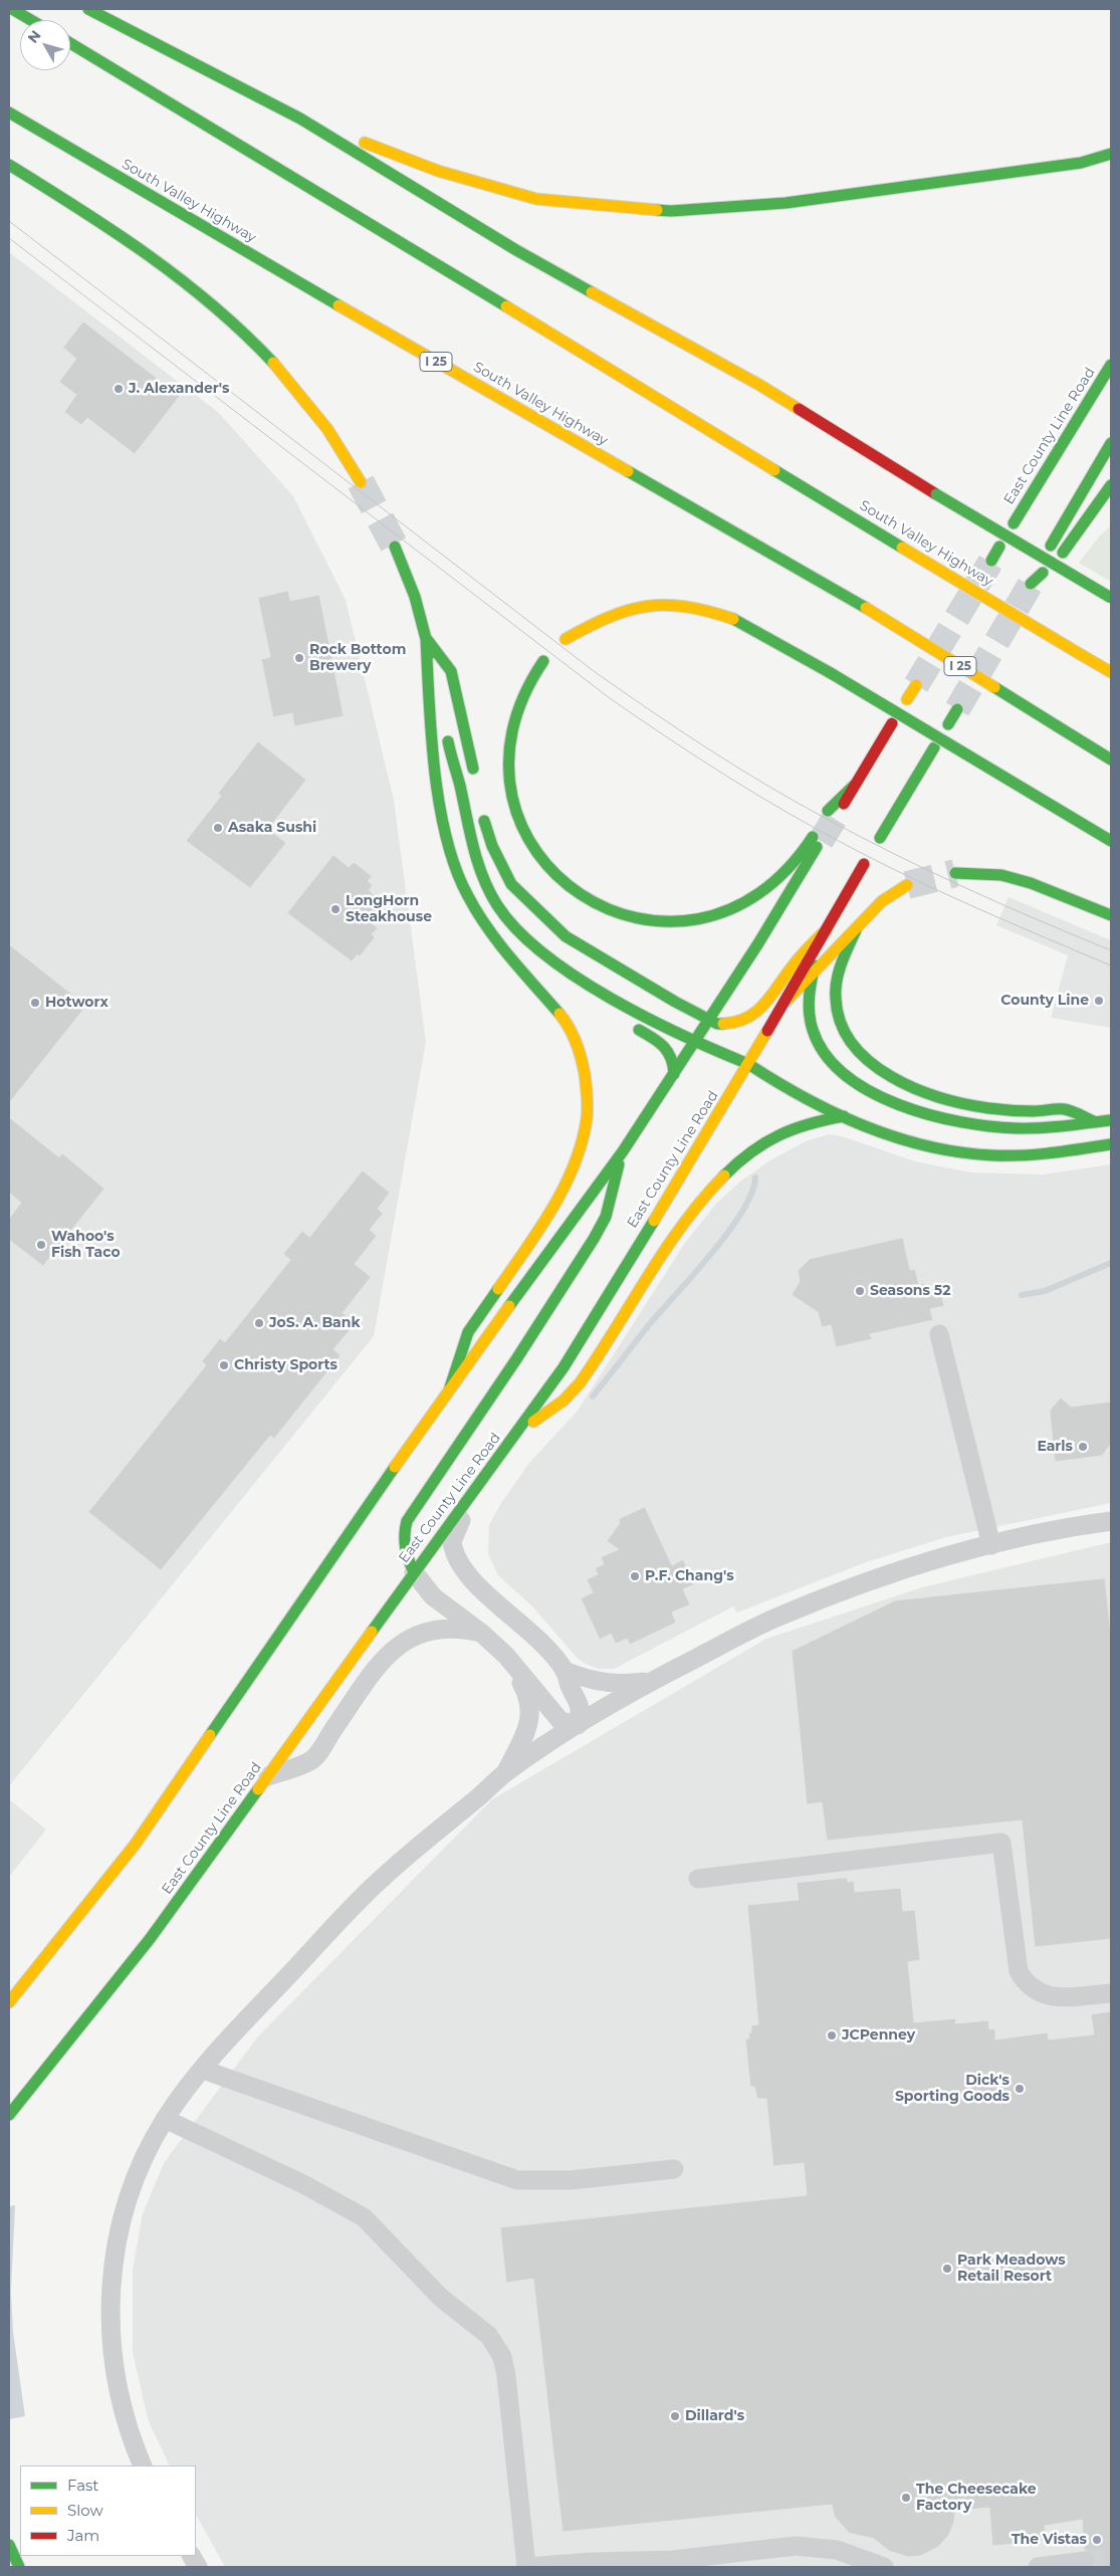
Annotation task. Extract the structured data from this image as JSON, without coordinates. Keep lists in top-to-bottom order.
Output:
{
  "streets": {
    "main road": ["South Valley Highway", "I 25", "East County Line Road"]
  },
  "places": [
    "J. Alexander's",
    "Rock Bottom Brewery",
    "Asaka Sushi",
    "LongHorn Steakhouse",
    "County Line",
    "Hotworx",
    "Wahoo's Fish Taco",
    "Seasons 52",
    "JoS. A. Bank",
    "Christy Sports",
    "Earls",
    "P.F. Chang's",
    "JCPenney",
    "Dick's Sporting Goods",
    "Park Meadows Retail Resort",
    "Dillard's",
    "The Cheesecake Factory",
    "The Vistas"
  ],
  "legend": ["Fast", "Slow", "Jam"],
  "north": "top left"
}
